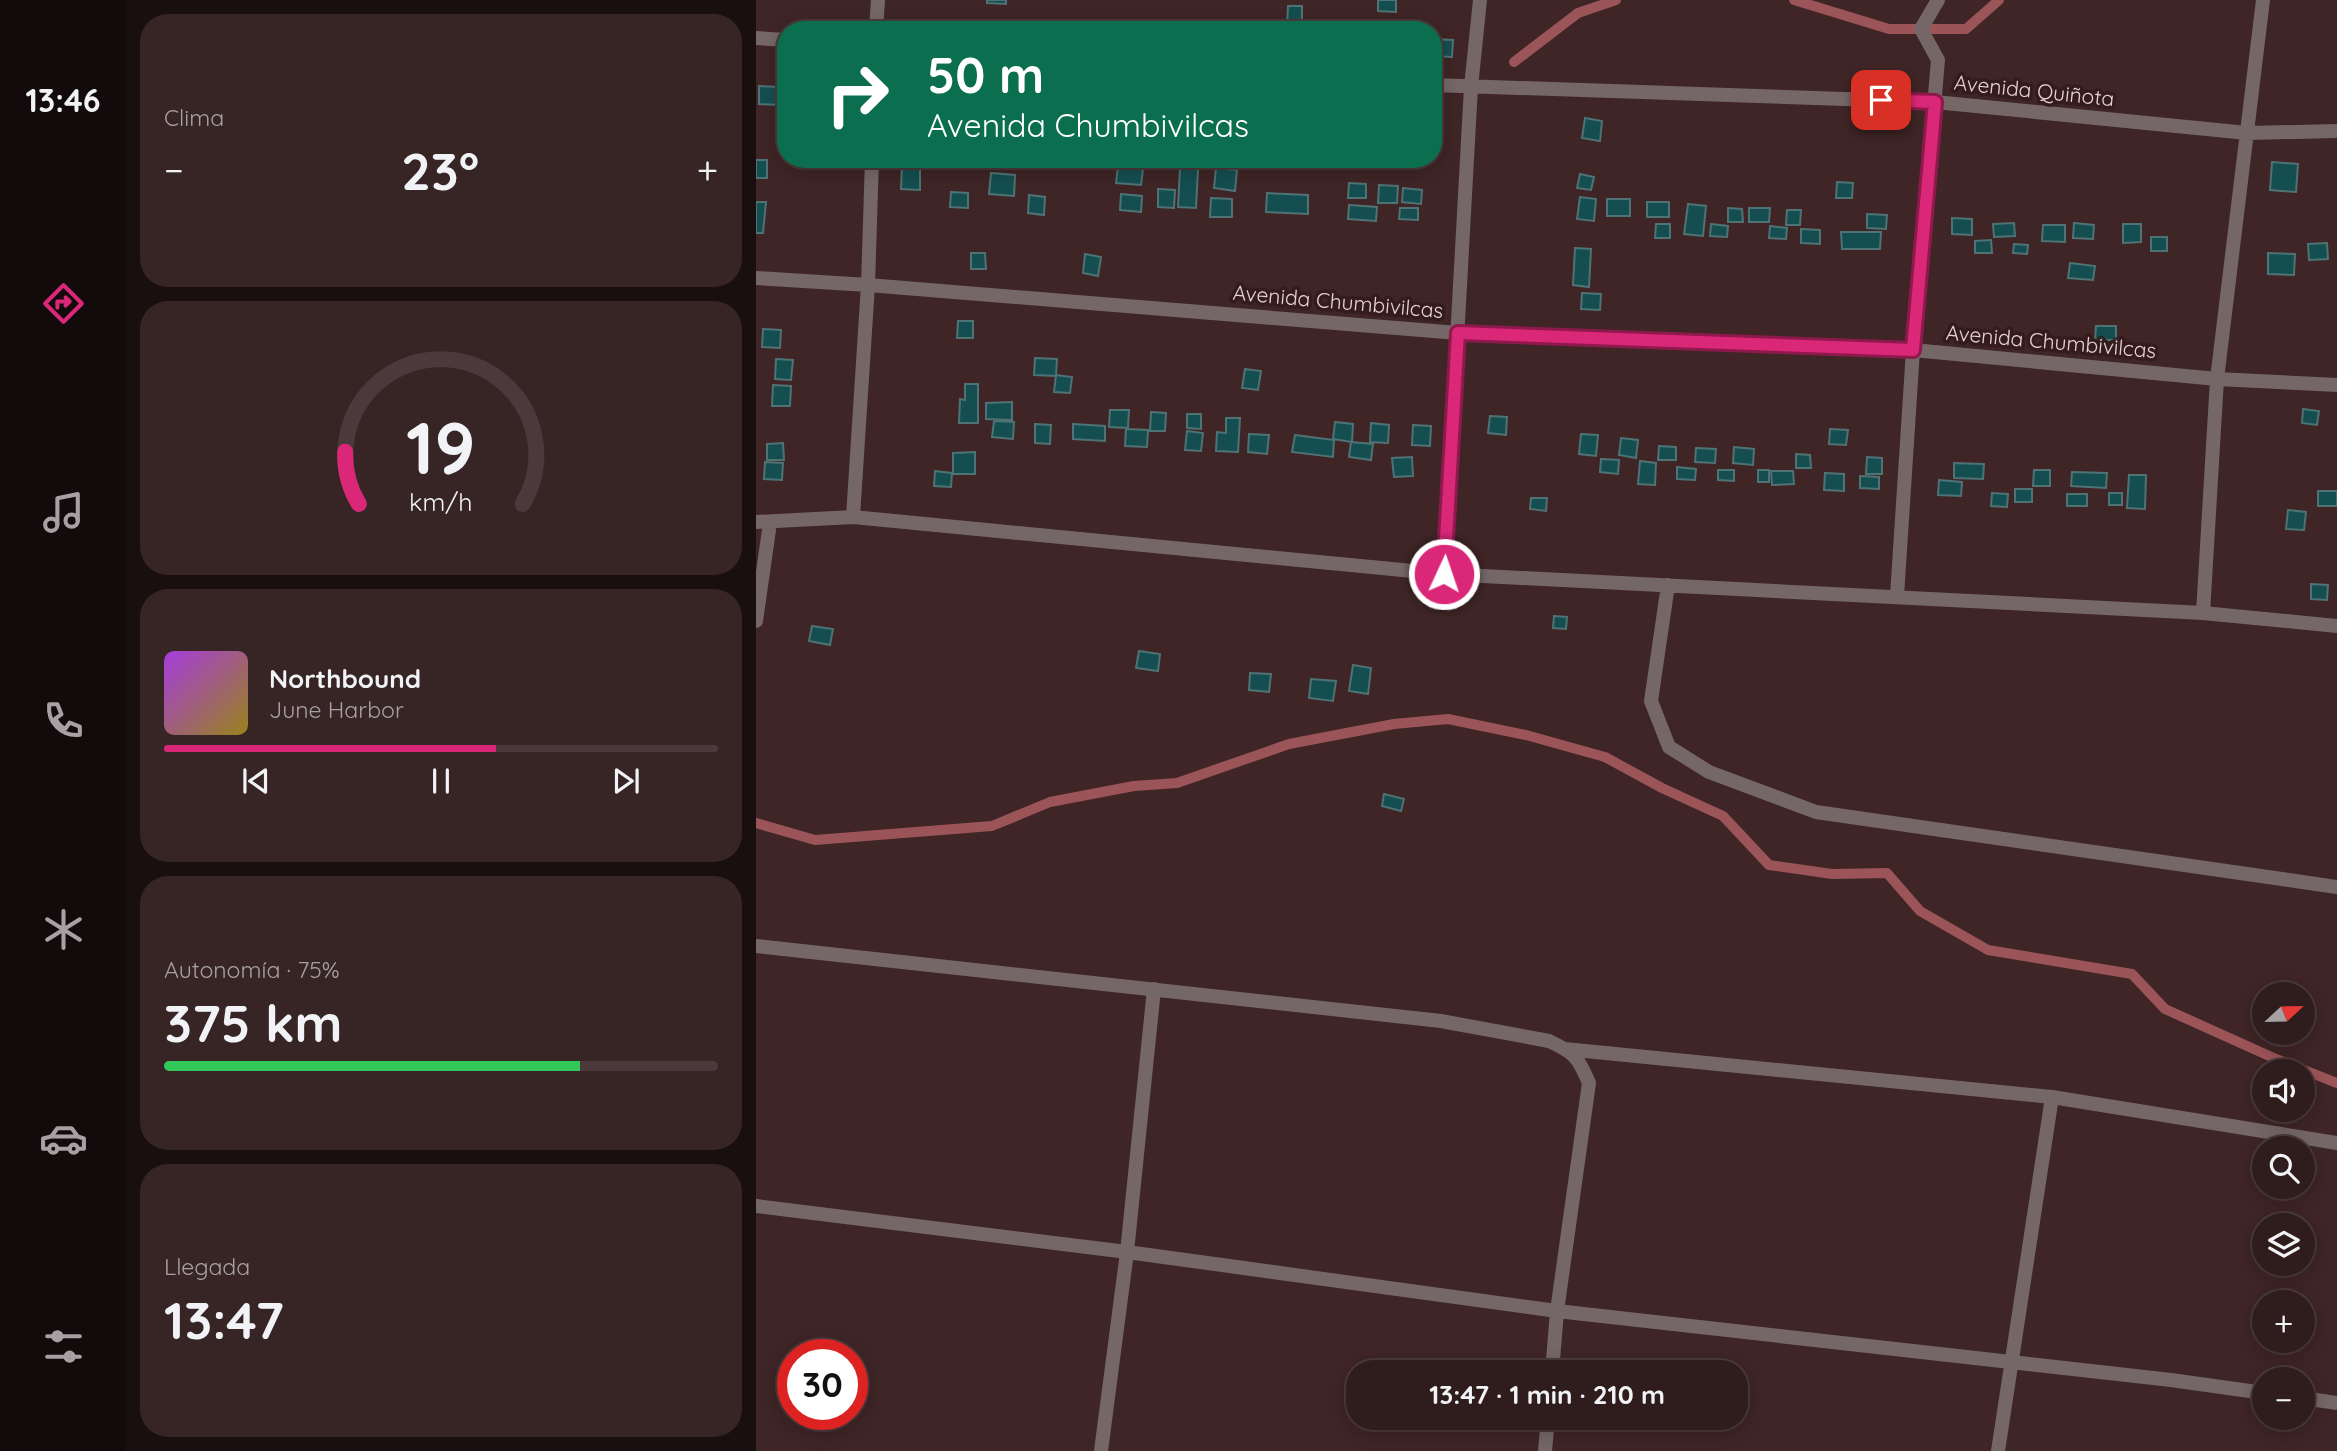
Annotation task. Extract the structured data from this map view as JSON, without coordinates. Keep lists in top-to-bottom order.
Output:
{
  "streets": {
    "street": ["Avenida Quiñota", "Avenida Chumbivilcas"]
  },
  "north": "right",
  "page": {
    "tabs": "13:46",
    "tile": [
      "Clima",
      ["Autonomía · 75%", "375 km"],
      ["Llegada", "13:47"]
    ],
    "turn": ["50 m", "Avenida Chumbivilcas"],
    "heat": ["−", "23°", "+"],
    "song": ["Northbound", "June Harbor"],
    "map_buttons": ["+", "−"],
    "limit": "30",
    "trip": "13:47 · 1 min · 210 m",
    "gauge": ["19", "km/h"]
  }
}
